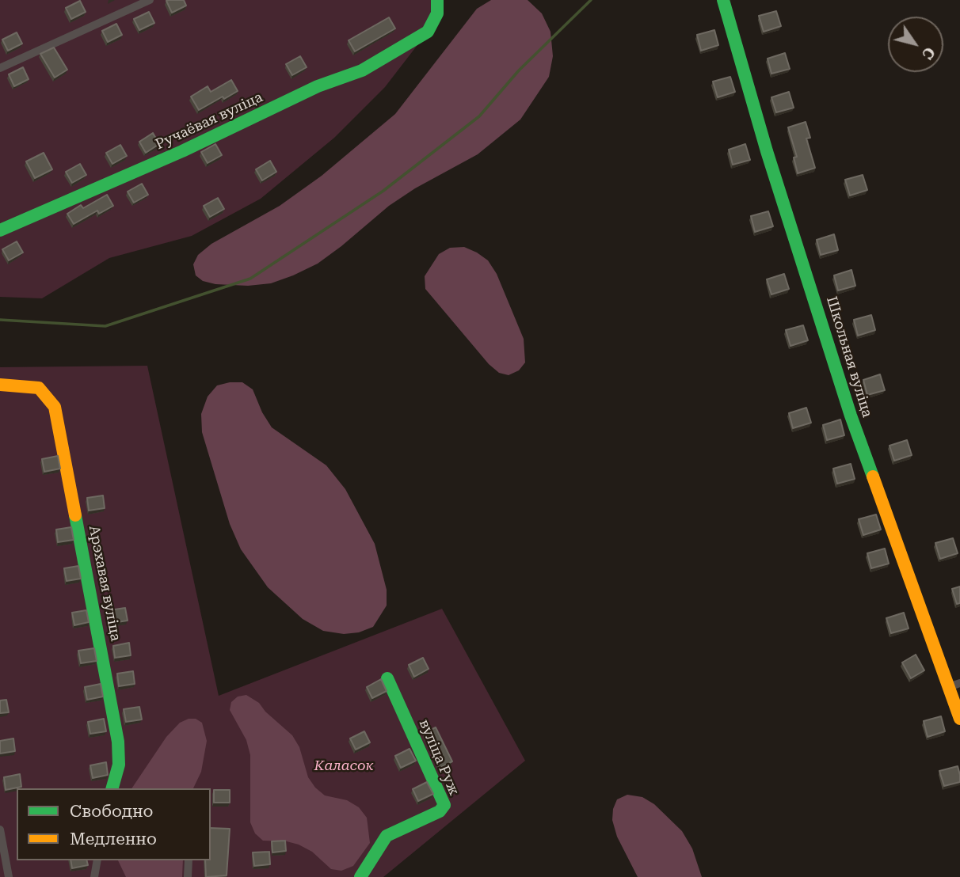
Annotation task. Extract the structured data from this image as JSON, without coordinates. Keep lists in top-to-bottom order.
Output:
{
  "streets": {
    "street": [
      "Ручаёвая вуліца",
      "Школьная вуліца",
      "Арэхавая вуліца",
      "вуліца Руж"
    ]
  },
  "parks": ["Каласок"],
  "legend": ["Свободно", "Медленно"],
  "north": "bottom right"
}
